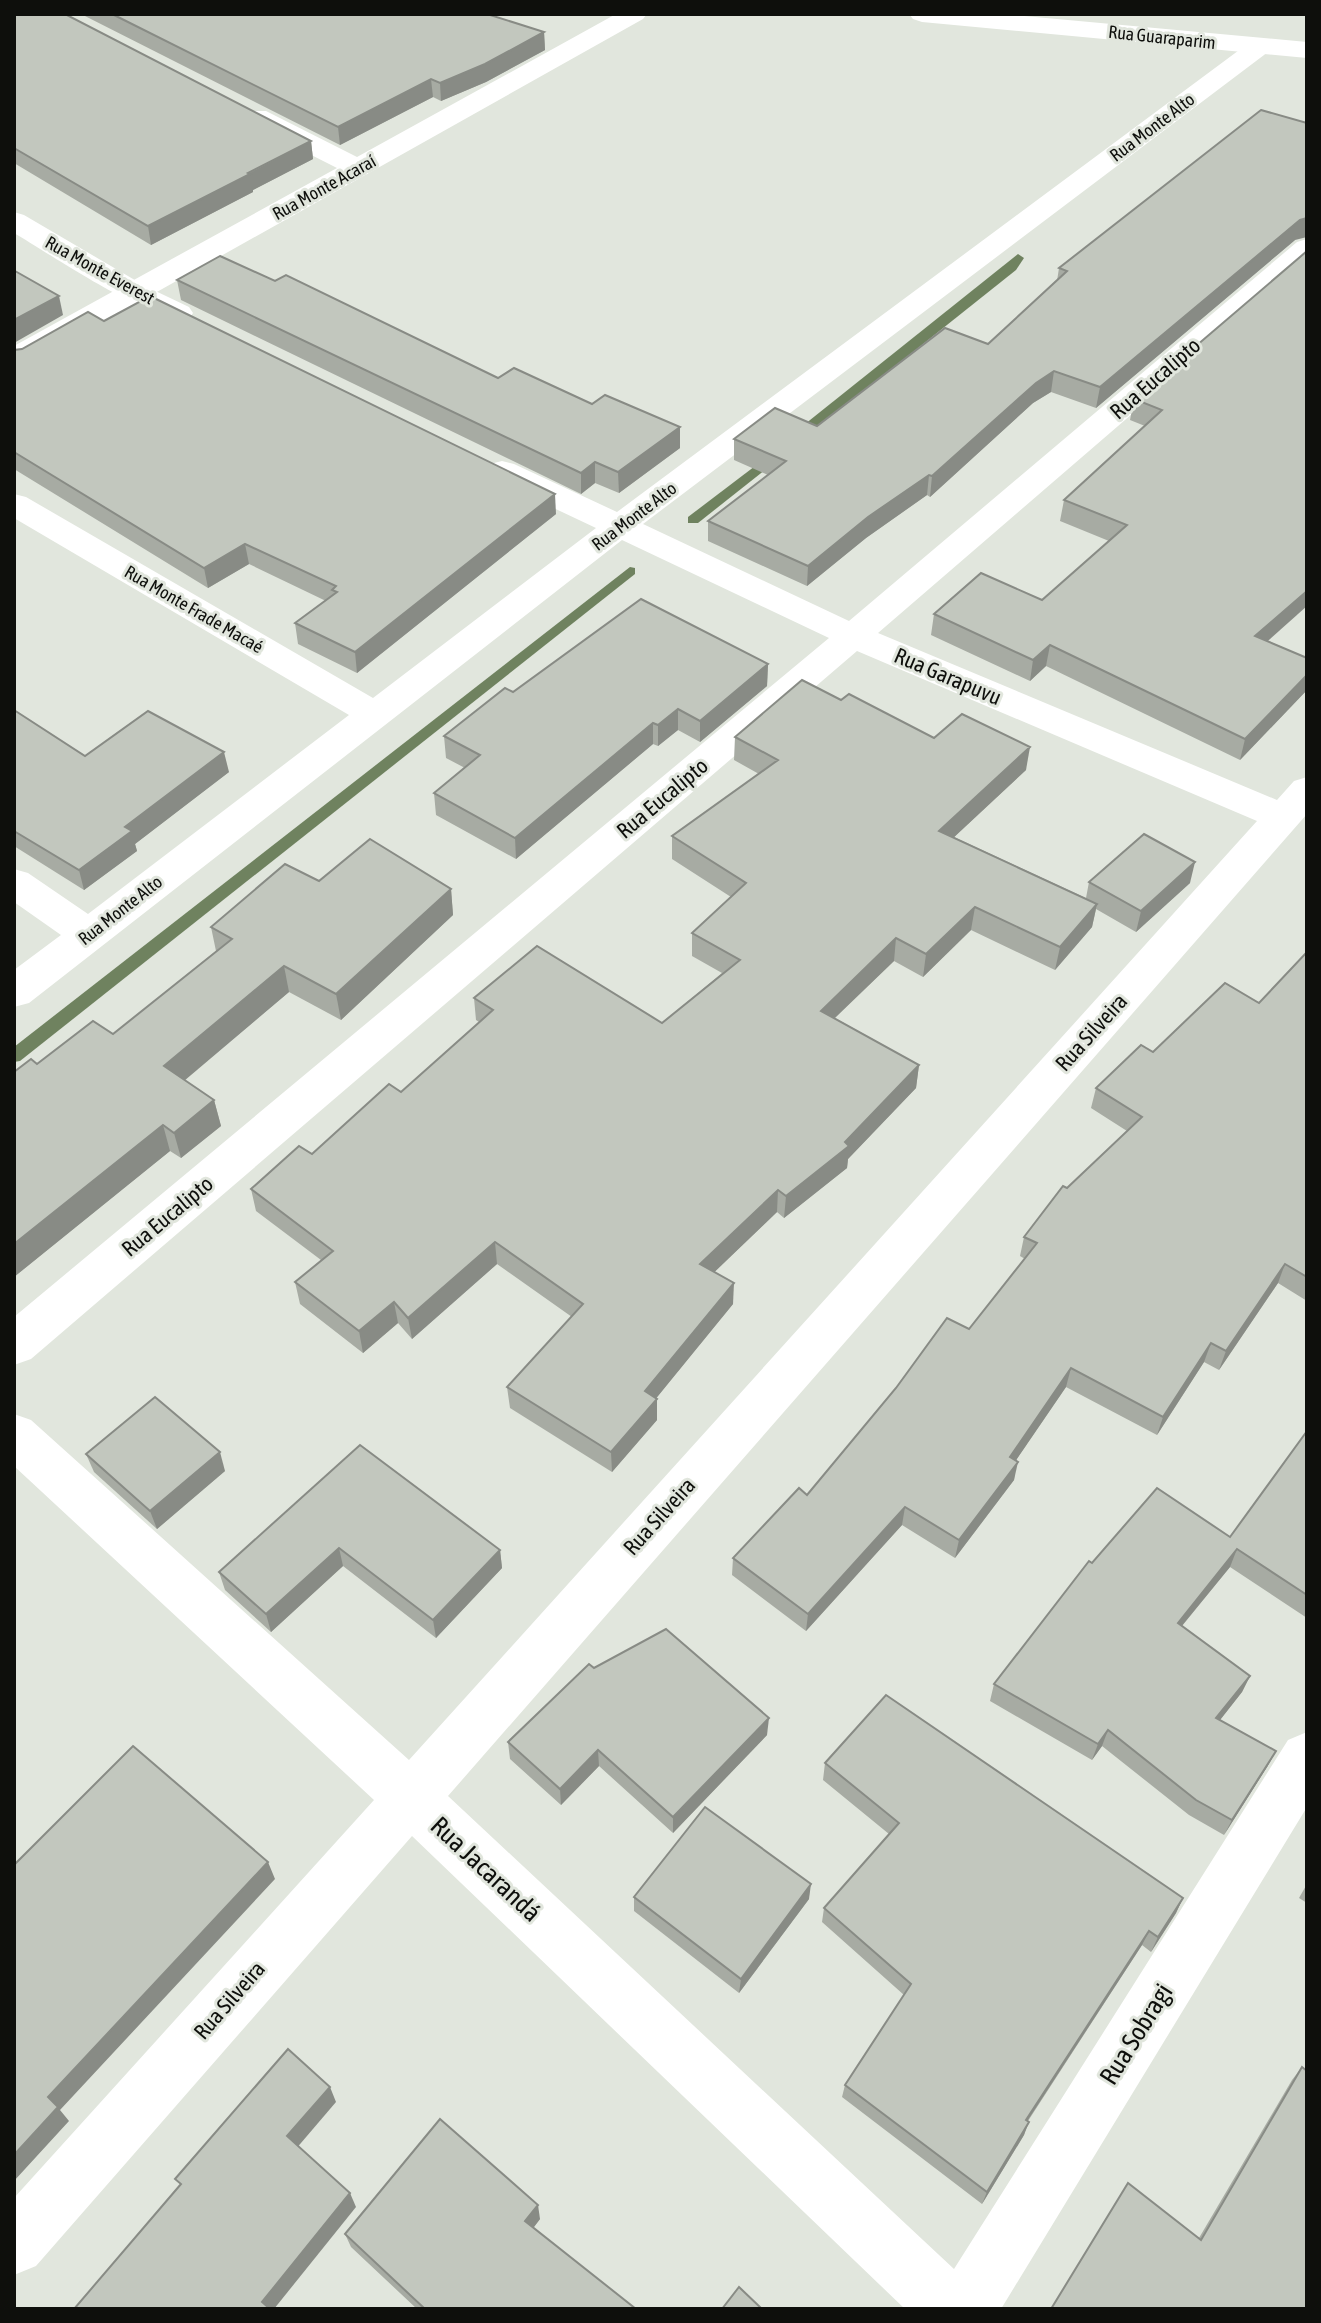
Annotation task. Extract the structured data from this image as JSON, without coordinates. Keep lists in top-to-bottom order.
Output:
{
  "streets": {
    "street": [
      "Rua Guaraparim",
      "Rua Monte Alto",
      "Rua Monte Acaraí",
      "Rua Monte Everest",
      "Rua Eucalipto",
      "Rua Monte Frade Macaé",
      "Rua Garapuvu",
      "Rua Silveira",
      "Rua Jacarandá",
      "Rua Sobragi"
    ]
  },
  "crossings": [
    ["Rua Guaraparim", "Rua Monte Alto"],
    ["Rua Monte Alto", "Rua Monte Frade Macaé"],
    ["Rua Monte Alto", "Rua Garapuvu"],
    ["Rua Monte Acaraí", "Rua Monte Everest"],
    ["Rua Eucalipto", "Rua Garapuvu"],
    ["Rua Garapuvu", "Rua Silveira"],
    ["Rua Silveira", "Rua Jacarandá"]
  ]
}
